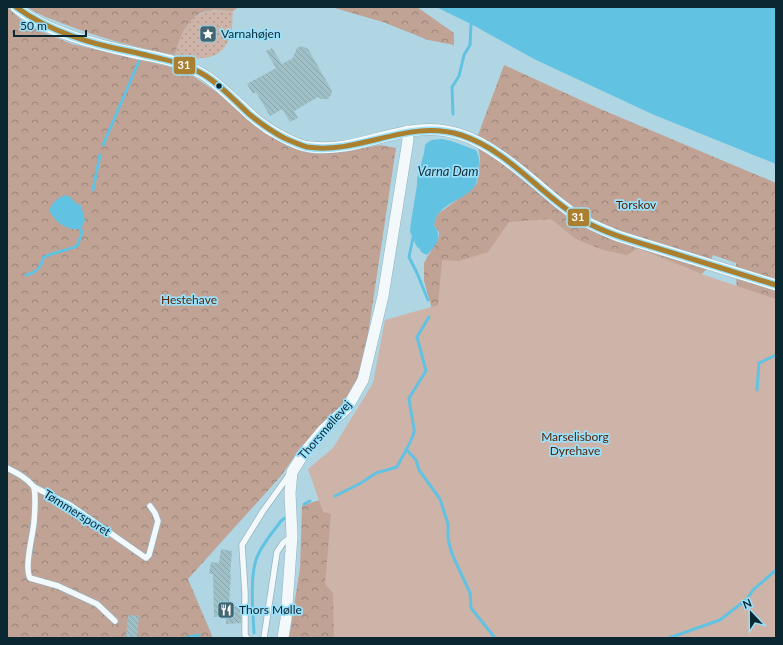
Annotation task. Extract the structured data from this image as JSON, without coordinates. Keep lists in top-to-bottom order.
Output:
{
  "streets": {
    "street": ["Thorsmøllevej"],
    "lane": ["Tømmersporet"]
  },
  "water": ["Varna Dam"],
  "parks": ["Torskov", "Hestehave", "Marselisborg Dyrehave"],
  "places": {
    "place": ["Varnahøjen"],
    "restaurant": ["Thors Mølle"]
  },
  "lines": ["transit line 31"],
  "scale_bar": "50 m",
  "north": "top"
}
